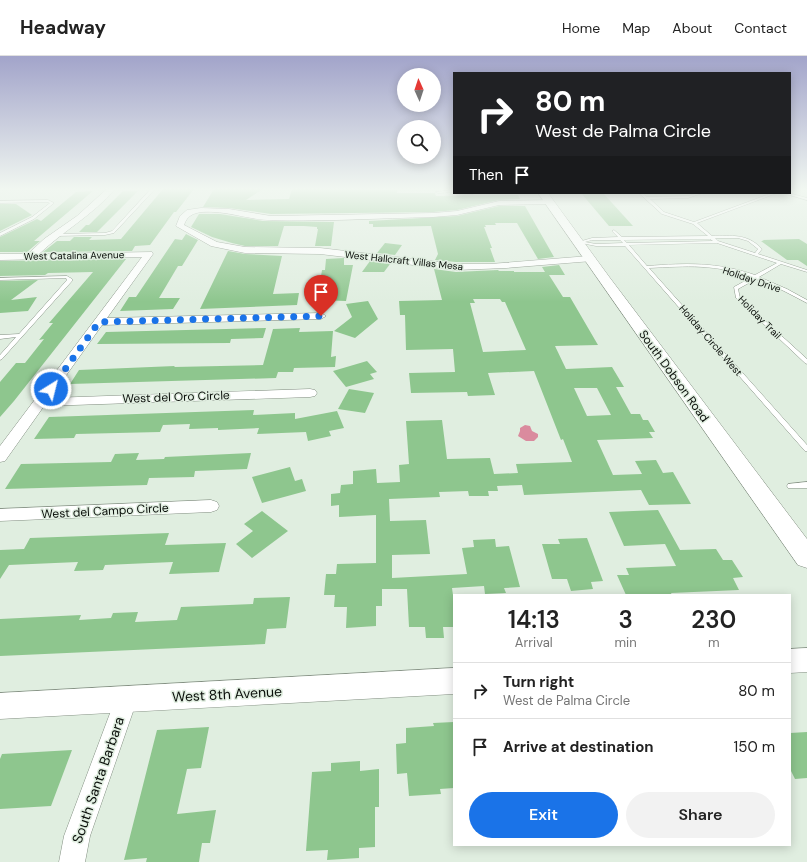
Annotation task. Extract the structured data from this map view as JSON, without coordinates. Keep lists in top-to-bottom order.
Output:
{
  "streets": {
    "main road": ["South Dobson Road"],
    "street": [
      "West Catalina Avenue",
      "West Hallcraft Villas Mesa",
      "West del Oro Circle",
      "West del Campo Circle",
      "West 8th Avenue",
      "South Santa Barbara"
    ],
    "lane": ["Holiday Drive", "Holiday Trail", "Holiday Circle West"]
  },
  "crossings": [
    ["West Hallcraft Villas Mesa", "South Dobson Road"],
    ["Holiday Drive", "Holiday Trail"],
    ["Holiday Drive", "Holiday Circle West"],
    ["West 8th Avenue", "South Santa Barbara"]
  ],
  "north": "top",
  "page": {
    "header": "Headway",
    "nav": [
      "Home",
      "Map",
      "About",
      "Contact"
    ],
    "turn": ["80 m", "West de Palma Circle"],
    "then": "Then",
    "eta": [
      "14:13",
      "Arrival",
      "3",
      "min",
      "230",
      "m"
    ],
    "list": [
      {
        "name": "Turn right",
        "note": "West de Palma Circle",
        "value": "80 m"
      },
      {
        "name": "Arrive at destination",
        "value": "150 m"
      }
    ],
    "buttons": ["Exit", "Share"]
  }
}
